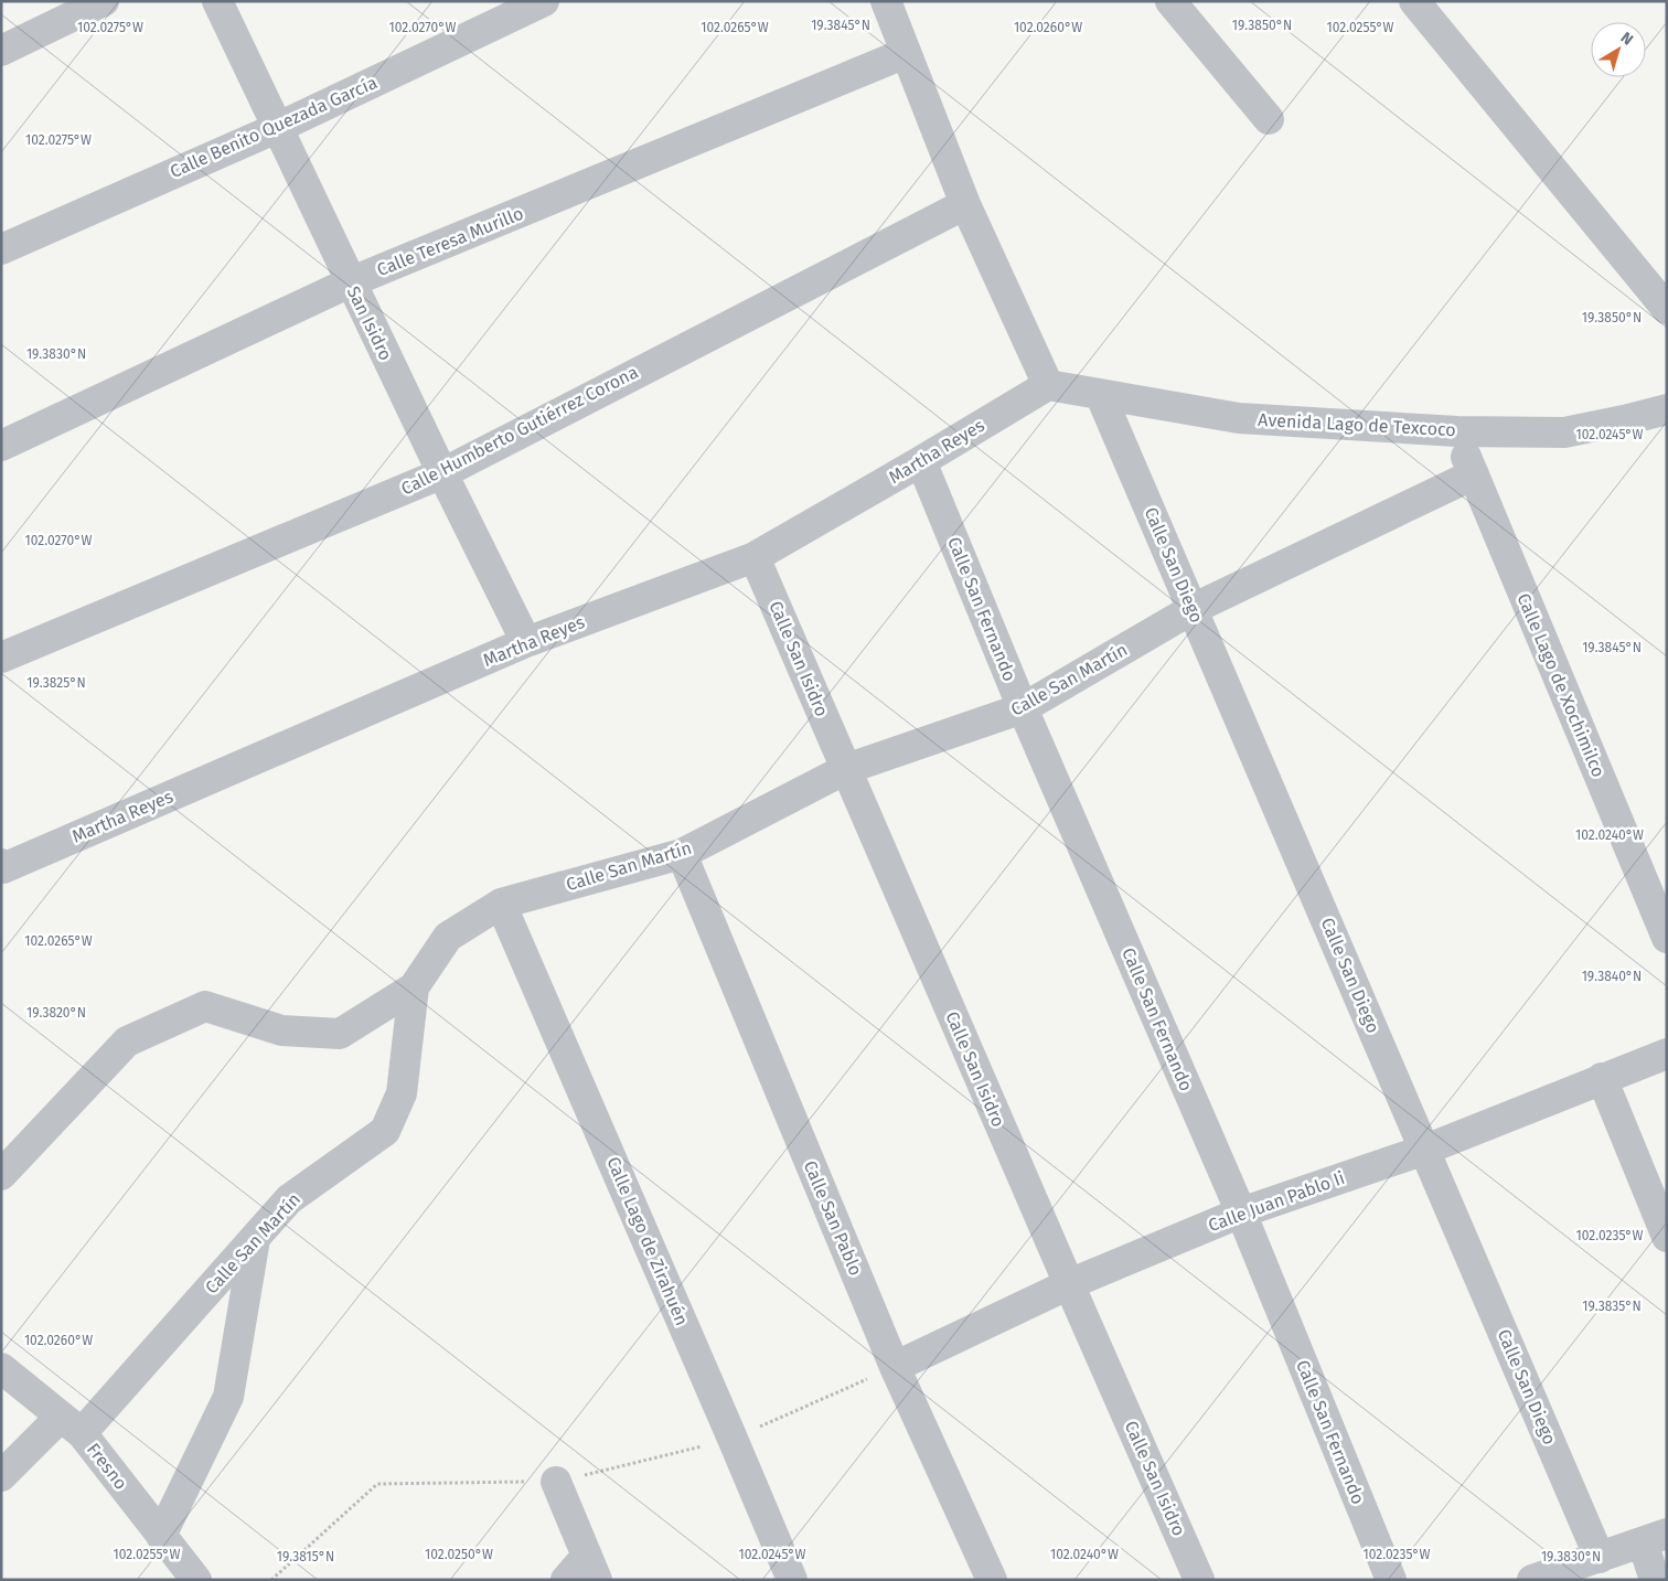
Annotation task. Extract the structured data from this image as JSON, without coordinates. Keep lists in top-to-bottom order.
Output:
{
  "streets": {
    "street": [
      "Calle Benito Quezada García",
      "Calle Teresa Murillo",
      "San Isidro",
      "Avenida Lago de Texcoco",
      "Calle Humberto Gutiérrez Corona",
      "Martha Reyes",
      "Calle San Diego",
      "Calle San Fernando",
      "Calle San Isidro",
      "Calle San Martín",
      "Calle Lago de Xochimilco",
      "Calle Juan Pablo Ii",
      "Calle San Pablo",
      "Calle Lago de Zirahuén",
      "Fresno"
    ]
  },
  "crossings": [
    ["Calle Benito Quezada García", "San Isidro"],
    ["Calle Teresa Murillo", "San Isidro"],
    ["San Isidro", "Calle Humberto Gutiérrez Corona"],
    ["San Isidro", "Martha Reyes"],
    ["Avenida Lago de Texcoco", "Martha Reyes"],
    ["Avenida Lago de Texcoco", "Calle San Diego"],
    ["Avenida Lago de Texcoco", "Calle Lago de Xochimilco"],
    ["Martha Reyes", "Calle San Fernando"],
    ["Martha Reyes", "Calle San Isidro"],
    ["Calle San Diego", "Calle San Martín"],
    ["Calle San Diego", "Calle Juan Pablo Ii"],
    ["Calle San Fernando", "Calle San Martín"],
    ["Calle San Fernando", "Calle Juan Pablo Ii"],
    ["Calle San Isidro", "Calle San Martín"],
    ["Calle San Isidro", "Calle Juan Pablo Ii"],
    ["Calle San Martín", "Calle Lago de Xochimilco"],
    ["Calle San Martín", "Calle San Pablo"],
    ["Calle San Martín", "Calle Lago de Zirahuén"],
    ["Calle San Martín", "Fresno"],
    ["Calle Juan Pablo Ii", "Calle San Pablo"]
  ],
  "north": "top right",
  "coordinates": [
    "19.3845°N",
    "19.3850°N",
    "102.0270°W",
    "102.0260°W",
    "102.0275°W",
    "102.0265°W",
    "102.0255°W",
    "19.3830°N",
    "102.0245°W",
    "19.3825°N",
    "102.0240°W",
    "19.3840°N",
    "19.3820°N",
    "102.0235°W",
    "19.3835°N",
    "102.0250°W",
    "19.3815°N"
  ]
}
